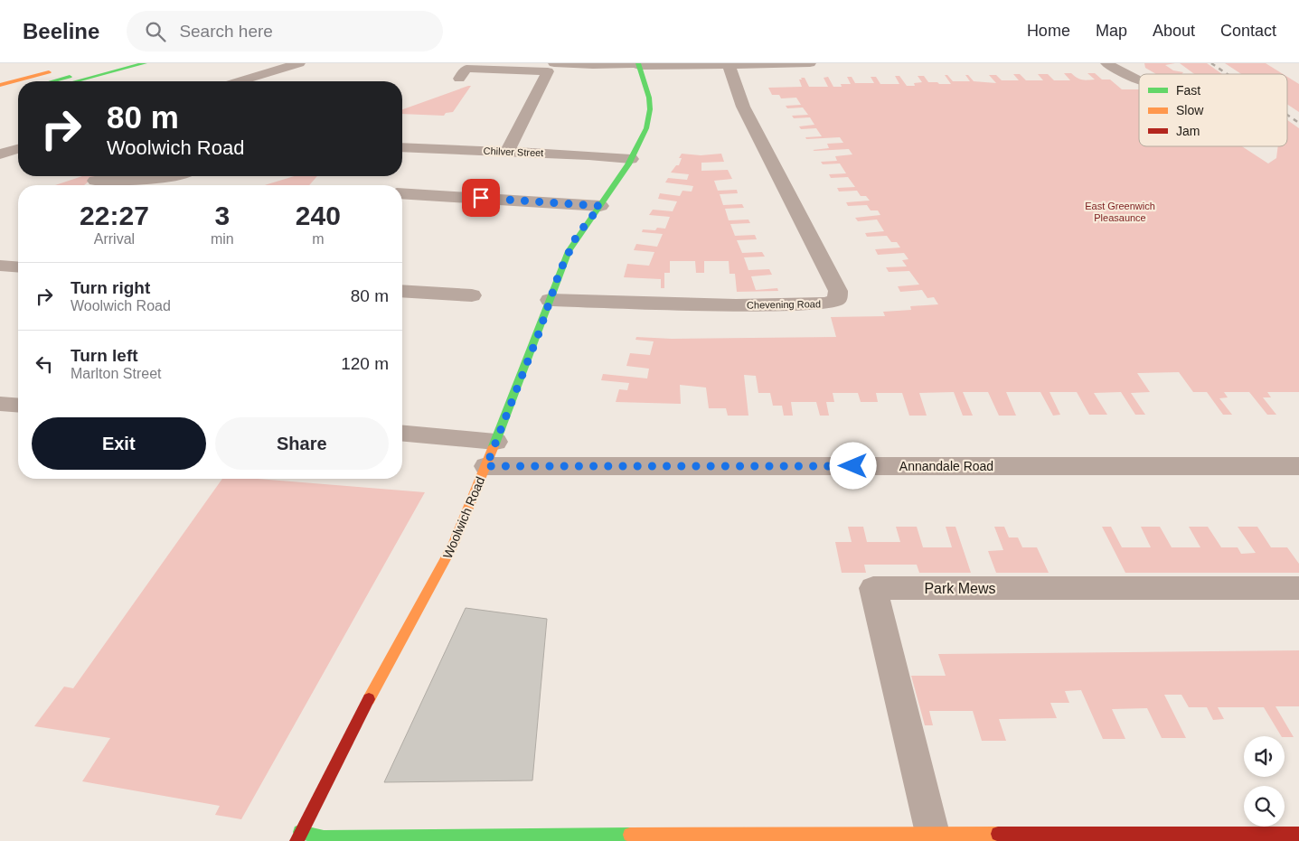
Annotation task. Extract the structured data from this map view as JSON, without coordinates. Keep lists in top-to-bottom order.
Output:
{
  "streets": {
    "main road": ["Woolwich Road"],
    "street": [
      "Chilver Street",
      "Chevening Road",
      "Annandale Road",
      "Park Mews"
    ]
  },
  "crossings": [
    ["Chilver Street", "Woolwich Road"],
    ["Chevening Road", "Woolwich Road"],
    ["Annandale Road", "Woolwich Road"]
  ],
  "parks": ["East Greenwich Pleasaunce"],
  "legend": ["Fast", "Slow", "Jam"],
  "page": {
    "header": "Beeline",
    "search": "Search here",
    "nav": [
      "Home",
      "Map",
      "About",
      "Contact"
    ],
    "turn": ["80 m", "Woolwich Road"],
    "eta": [
      "22:27",
      "Arrival",
      "3",
      "min",
      "240",
      "m"
    ],
    "list": [
      {
        "name": "Turn right",
        "note": "Woolwich Road",
        "value": "80 m"
      },
      {
        "name": "Turn left",
        "note": "Marlton Street",
        "value": "120 m"
      }
    ],
    "buttons": ["Exit", "Share"]
  }
}
